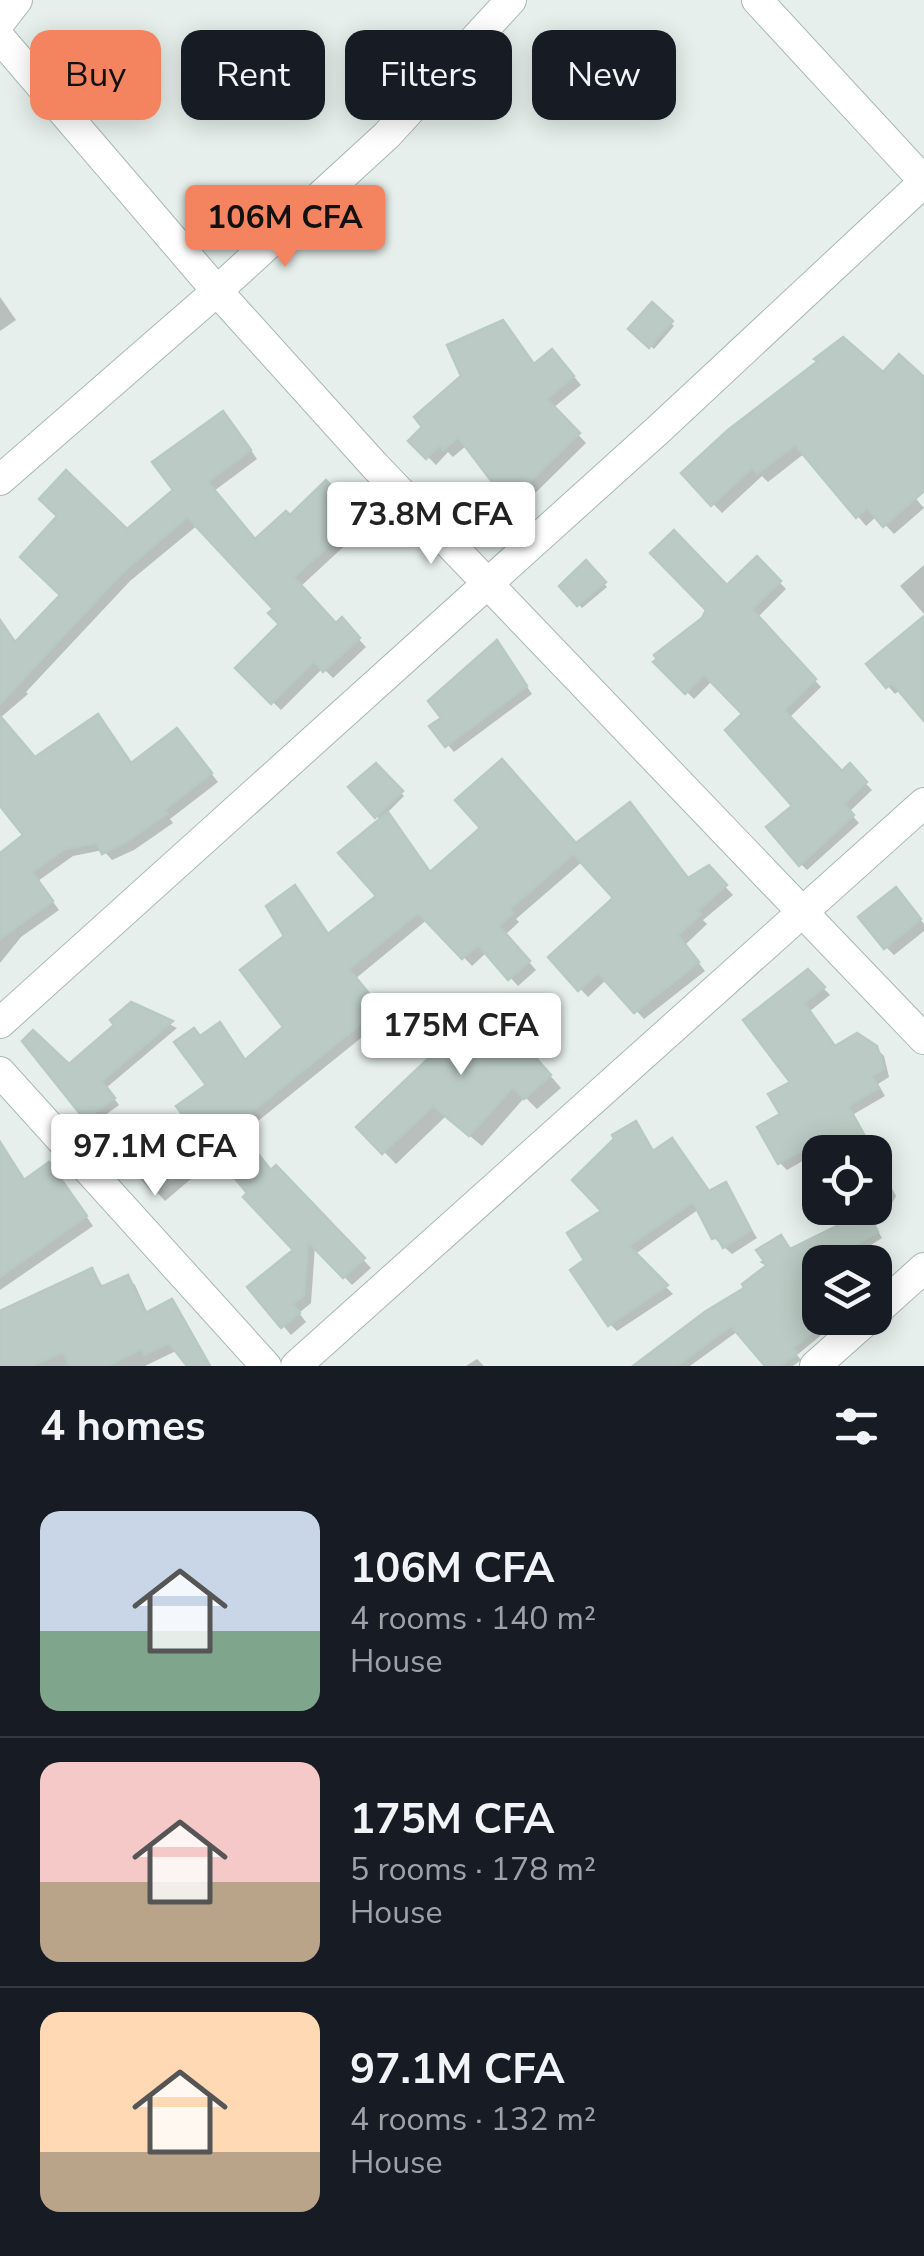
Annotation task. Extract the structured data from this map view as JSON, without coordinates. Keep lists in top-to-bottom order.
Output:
{
  "page": {
    "chip": [
      "Buy",
      "Rent",
      "Filters",
      "New"
    ],
    "price": [
      "106M CFA",
      "73.8M CFA",
      "175M CFA",
      "97.1M CFA"
    ],
    "heading": "4 homes",
    "list": [
      {
        "name": "106M CFA",
        "note": "4 rooms · 140 m² · House"
      },
      {
        "name": "175M CFA",
        "note": "5 rooms · 178 m² · House"
      },
      {
        "name": "97.1M CFA",
        "note": "4 rooms · 132 m² · House"
      }
    ]
  }
}
